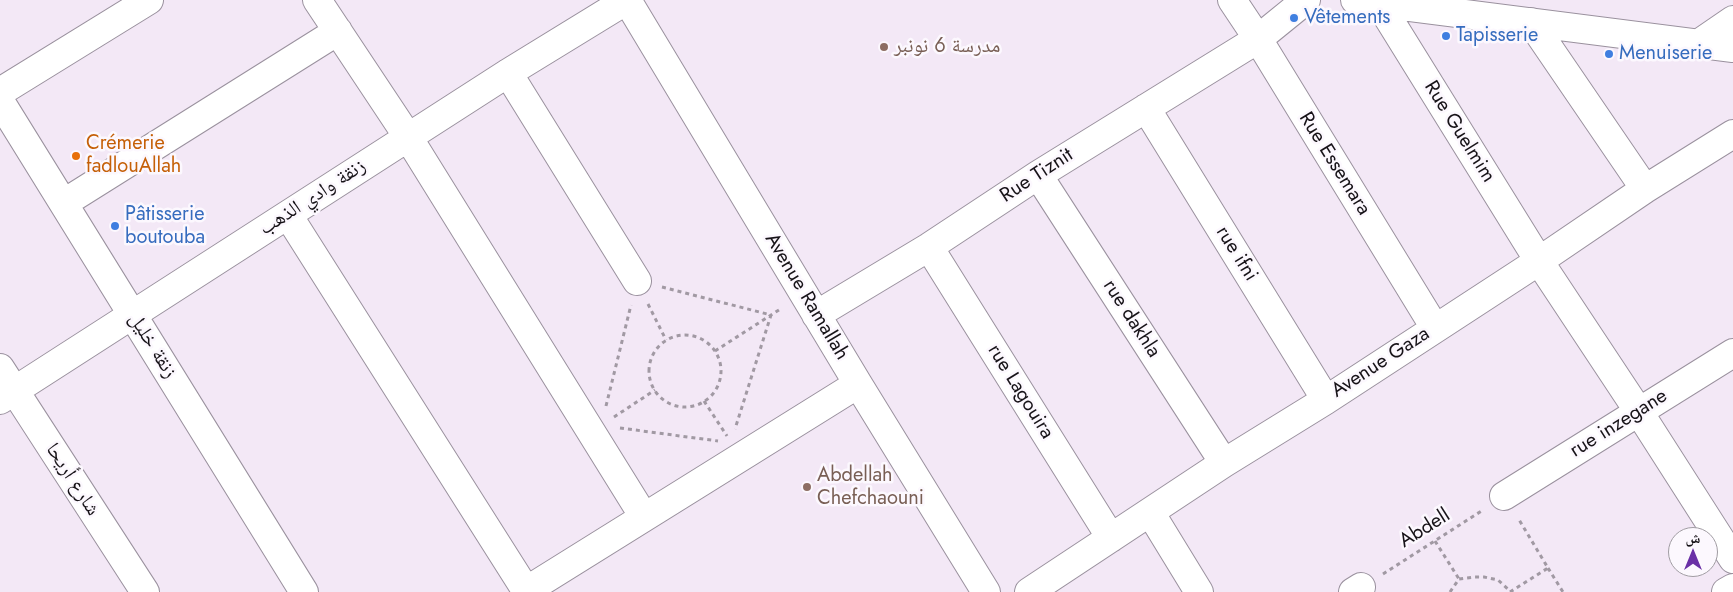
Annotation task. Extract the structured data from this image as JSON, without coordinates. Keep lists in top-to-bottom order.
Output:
{
  "streets": {
    "street": [
      "Rue Guelmim",
      "Rue Essemara",
      "Rue Tiznit",
      "زنقة وادي الذهب",
      "rue ifni",
      "Avenue Ramallah",
      "rue dakhla",
      "زنقة خليل",
      "Avenue Gaza",
      "rue Lagouira",
      "rue inzegane",
      "شارع أريحا"
    ],
    "path": ["Abdell"]
  },
  "crossings": [
    ["Rue Guelmim", "Avenue Gaza"],
    ["Rue Guelmim", "rue inzegane"],
    ["Rue Essemara", "Rue Tiznit"],
    ["Rue Essemara", "Avenue Gaza"],
    ["Rue Tiznit", "rue ifni"],
    ["Rue Tiznit", "Avenue Ramallah"],
    ["Rue Tiznit", "rue dakhla"],
    ["Rue Tiznit", "rue Lagouira"],
    ["زنقة وادي الذهب", "Avenue Ramallah"],
    ["زنقة وادي الذهب", "زنقة خليل"],
    ["زنقة وادي الذهب", "شارع أريحا"],
    ["rue ifni", "Avenue Gaza"],
    ["rue dakhla", "Avenue Gaza"],
    ["Avenue Gaza", "rue Lagouira"],
    ["rue inzegane", "Abdell"]
  ],
  "places": [
    "Vêtements",
    "Tapisserie",
    "مدرسة 6 نونبر",
    "Menuiserie",
    "Crémerie fadlouAllah",
    "Pâtisserie boutouba",
    "Abdellah Chefchaouni"
  ],
  "north": "top"
}
